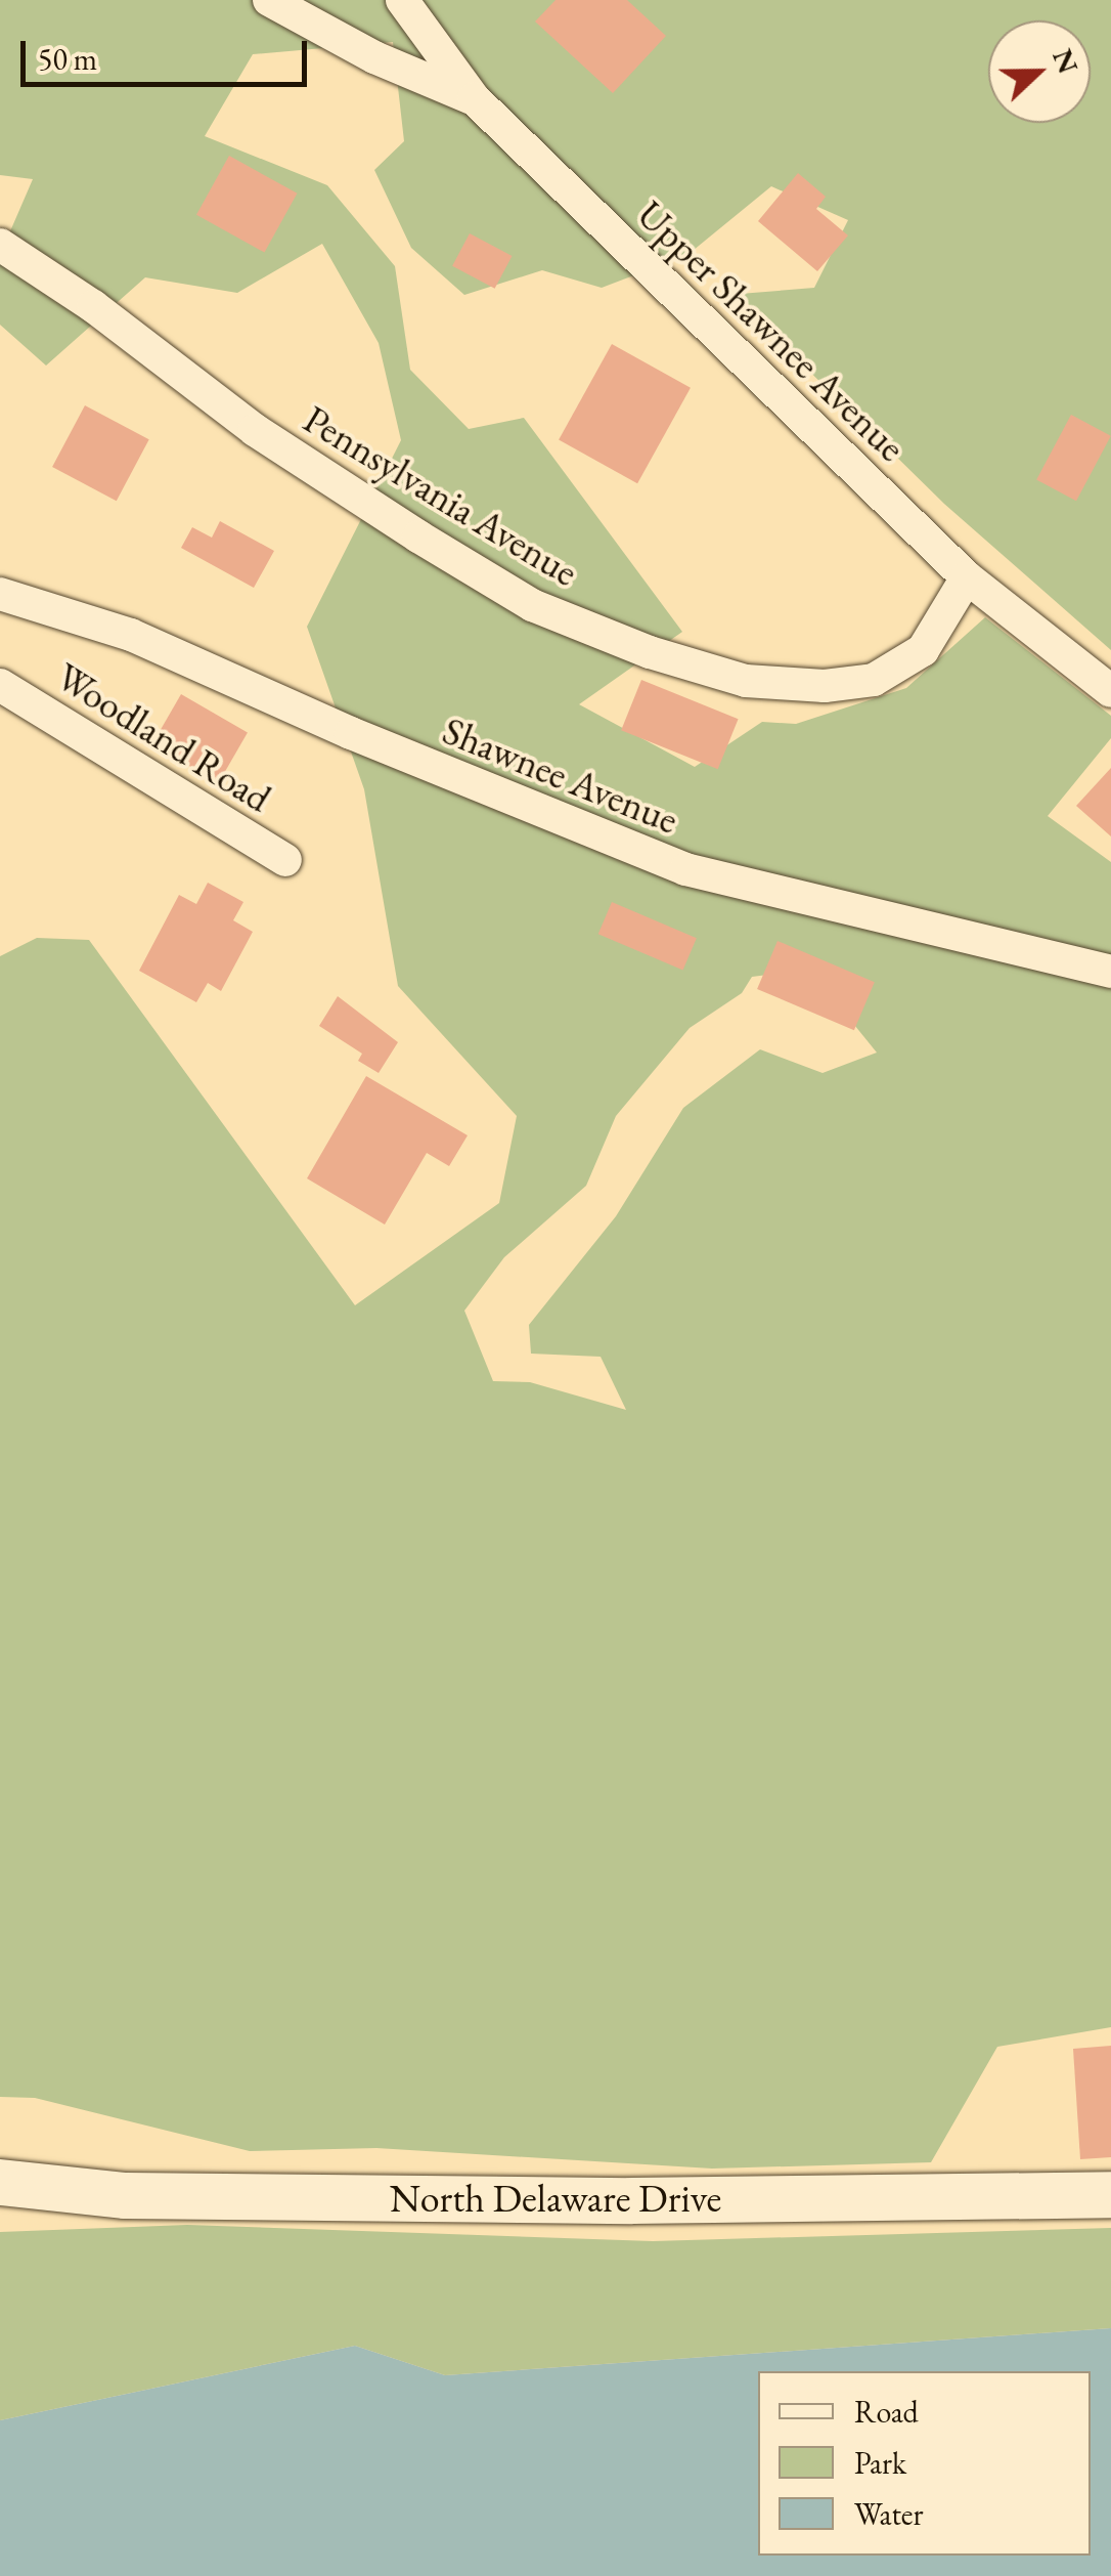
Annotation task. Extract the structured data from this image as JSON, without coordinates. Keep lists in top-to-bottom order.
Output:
{
  "streets": {
    "main road": ["North Delaware Drive"],
    "street": [
      "Upper Shawnee Avenue",
      "Pennsylvania Avenue",
      "Woodland Road",
      "Shawnee Avenue"
    ]
  },
  "crossings": [
    ["Upper Shawnee Avenue", "Pennsylvania Avenue"]
  ],
  "legend": ["Road", "Park", "Water"],
  "scale_bar": "50 m",
  "north": "right"
}
